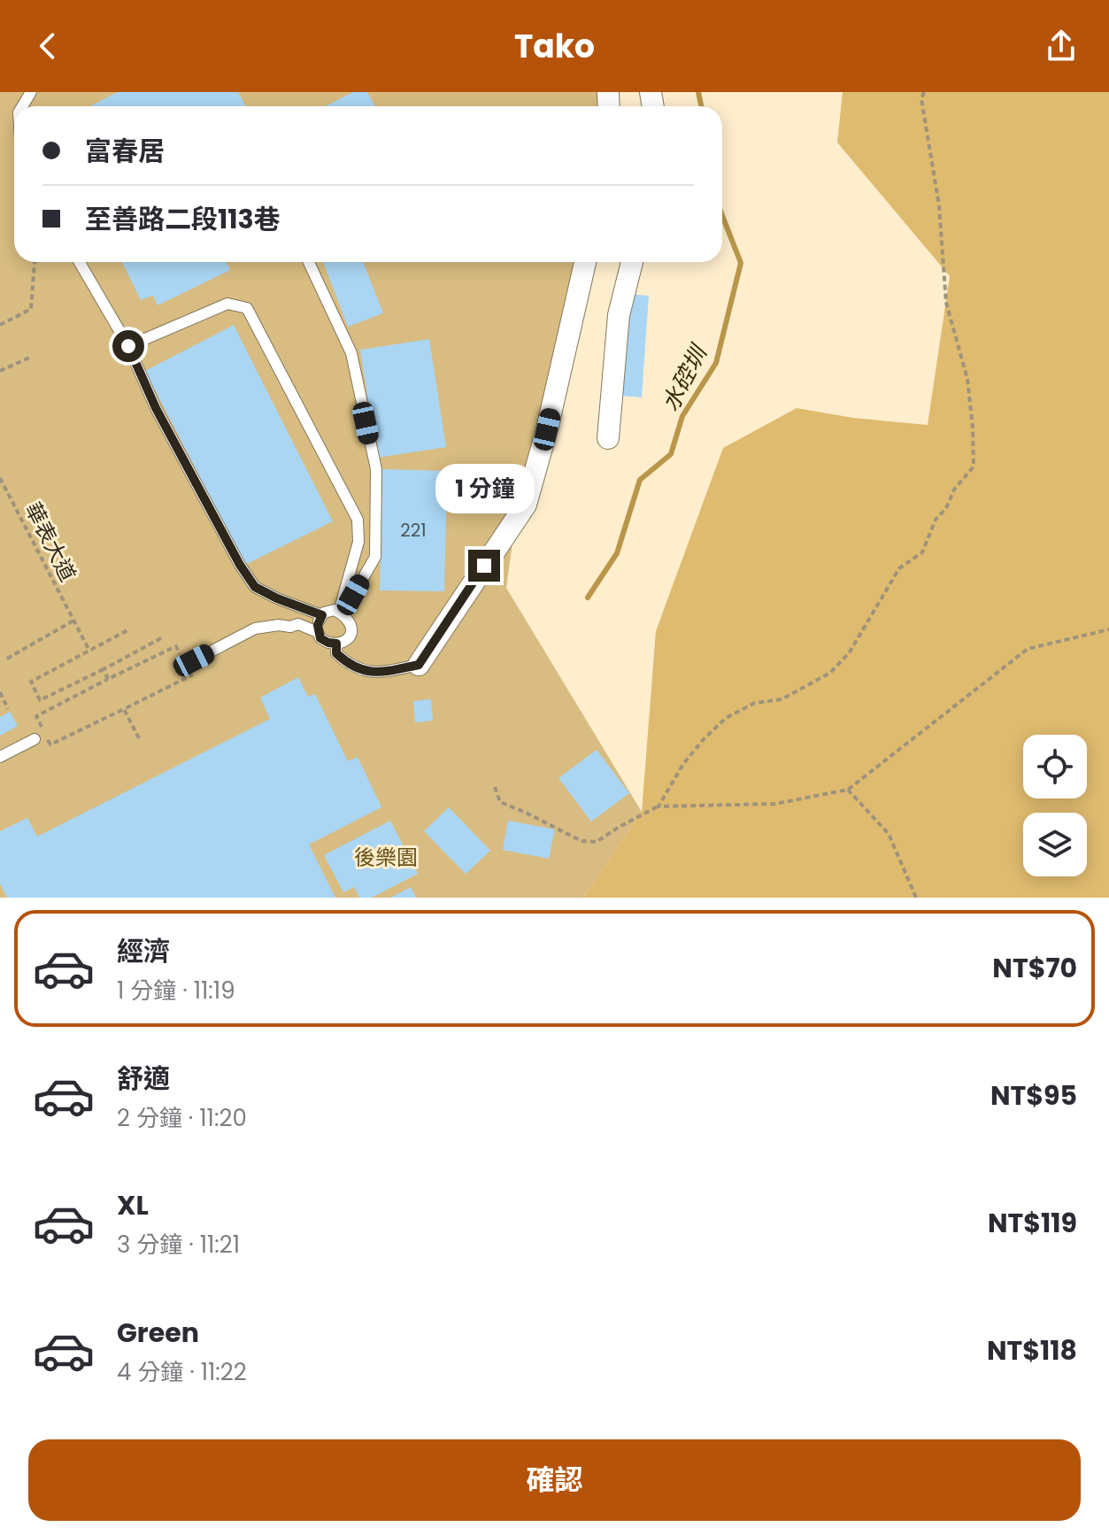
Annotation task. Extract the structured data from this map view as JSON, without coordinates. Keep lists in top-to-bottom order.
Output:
{
  "streets": {
    "path": ["華表大道"]
  },
  "water": ["水硿圳"],
  "parks": ["後樂園"],
  "house_numbers": ["221"],
  "page": {
    "header": "Tako",
    "banner": ["富春居", "至善路二段113巷"],
    "bubble": "1 分鐘",
    "list": [
      {
        "name": "經濟",
        "note": "1 分鐘 · 11:19",
        "value": "NT$70"
      },
      {
        "name": "舒適",
        "note": "2 分鐘 · 11:20",
        "value": "NT$95"
      },
      {
        "name": "XL",
        "note": "3 分鐘 · 11:21",
        "value": "NT$119"
      },
      {
        "name": "Green",
        "note": "4 分鐘 · 11:22",
        "value": "NT$118"
      }
    ],
    "buttons": "確認"
  }
}
